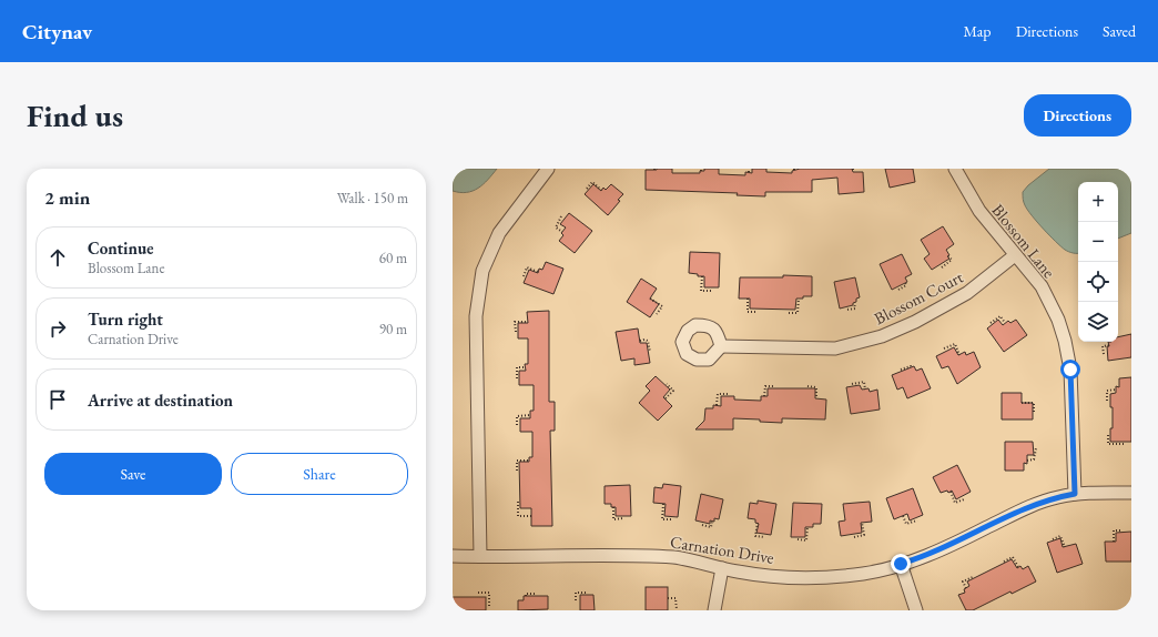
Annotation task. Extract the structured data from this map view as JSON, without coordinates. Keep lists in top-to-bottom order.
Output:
{
  "streets": {
    "street": ["Blossom Lane", "Blossom Court", "Carnation Drive"]
  },
  "crossings": [
    ["Blossom Lane", "Blossom Court"],
    ["Blossom Lane", "Carnation Drive"]
  ],
  "page": {
    "header": "Citynav",
    "nav": ["Map", "Directions", "Saved"],
    "buttons": [
      "Directions",
      ["Save", "Share"]
    ],
    "title": "Find us",
    "heading": ["2 min", "Walk · 150 m"],
    "map_buttons": ["+", "−"],
    "list": [
      ["Continue", "Blossom Lane", "60 m"],
      ["Turn right", "Carnation Drive", "90 m"],
      "Arrive at destination"
    ]
  }
}
